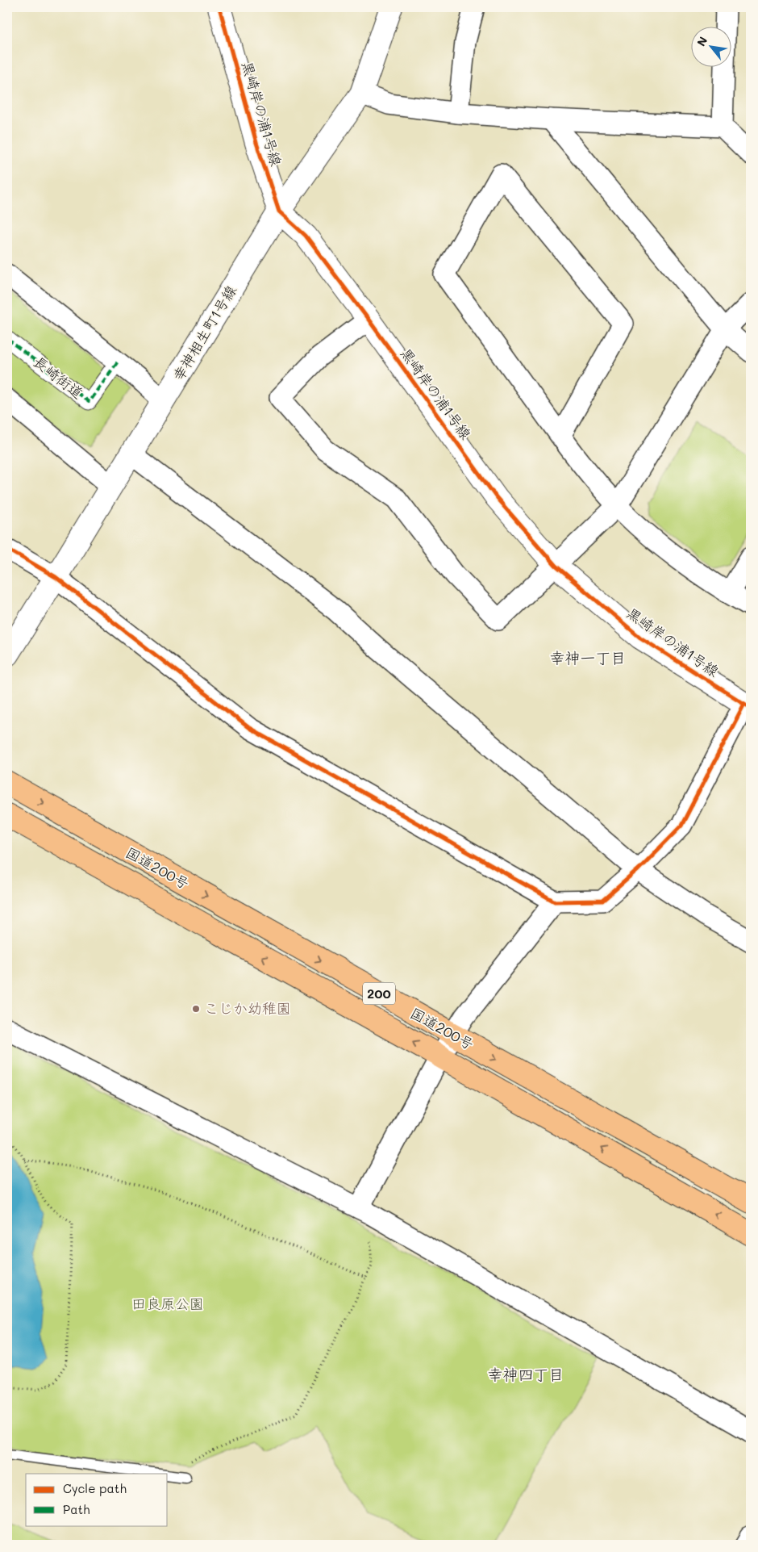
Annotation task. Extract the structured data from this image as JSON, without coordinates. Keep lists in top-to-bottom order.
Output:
{
  "streets": {
    "highway": ["国道200号", "200"],
    "street": ["黒崎岸の浦1号線", "幸神相生町1号線", "長崎街道"]
  },
  "crossings": [
    ["黒崎岸の浦1号線", "幸神相生町1号線"]
  ],
  "districts": ["幸神一丁目", "幸神四丁目"],
  "parks": ["田良原公園"],
  "places": ["こじか幼稚園"],
  "legend": ["Cycle path", "Path"],
  "north": "top left"
}
